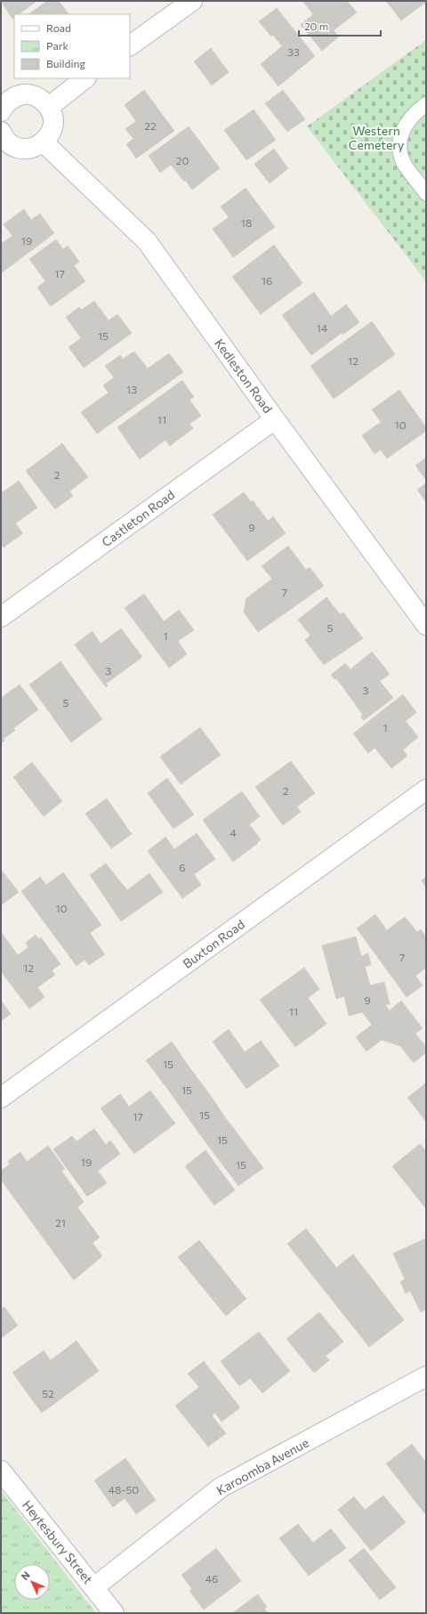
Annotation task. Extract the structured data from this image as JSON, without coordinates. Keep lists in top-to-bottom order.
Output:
{
  "streets": {
    "street": [
      "Kedleston Road",
      "Castleton Road",
      "Buxton Road",
      "Karoomba Avenue",
      "Heytesbury Street"
    ]
  },
  "crossings": [
    ["Kedleston Road", "Castleton Road"],
    ["Karoomba Avenue", "Heytesbury Street"]
  ],
  "parks": ["Western Cemetery"],
  "house_numbers": [
    "33",
    "22",
    "20",
    "18",
    "19",
    "17",
    "16",
    "14",
    "15",
    "12",
    "13",
    "11",
    "10",
    "2",
    "9",
    "7",
    "5",
    "1",
    "3",
    "3",
    "5",
    "1",
    "2",
    "4",
    "6",
    "10",
    "7",
    "12",
    "9",
    "11",
    "15",
    "15",
    "15",
    "17",
    "15",
    "19",
    "15",
    "21",
    "52",
    "48-50",
    "46"
  ],
  "legend": ["Road", "Park", "Building"],
  "scale_bar": "20 m",
  "north": "top left"
}
